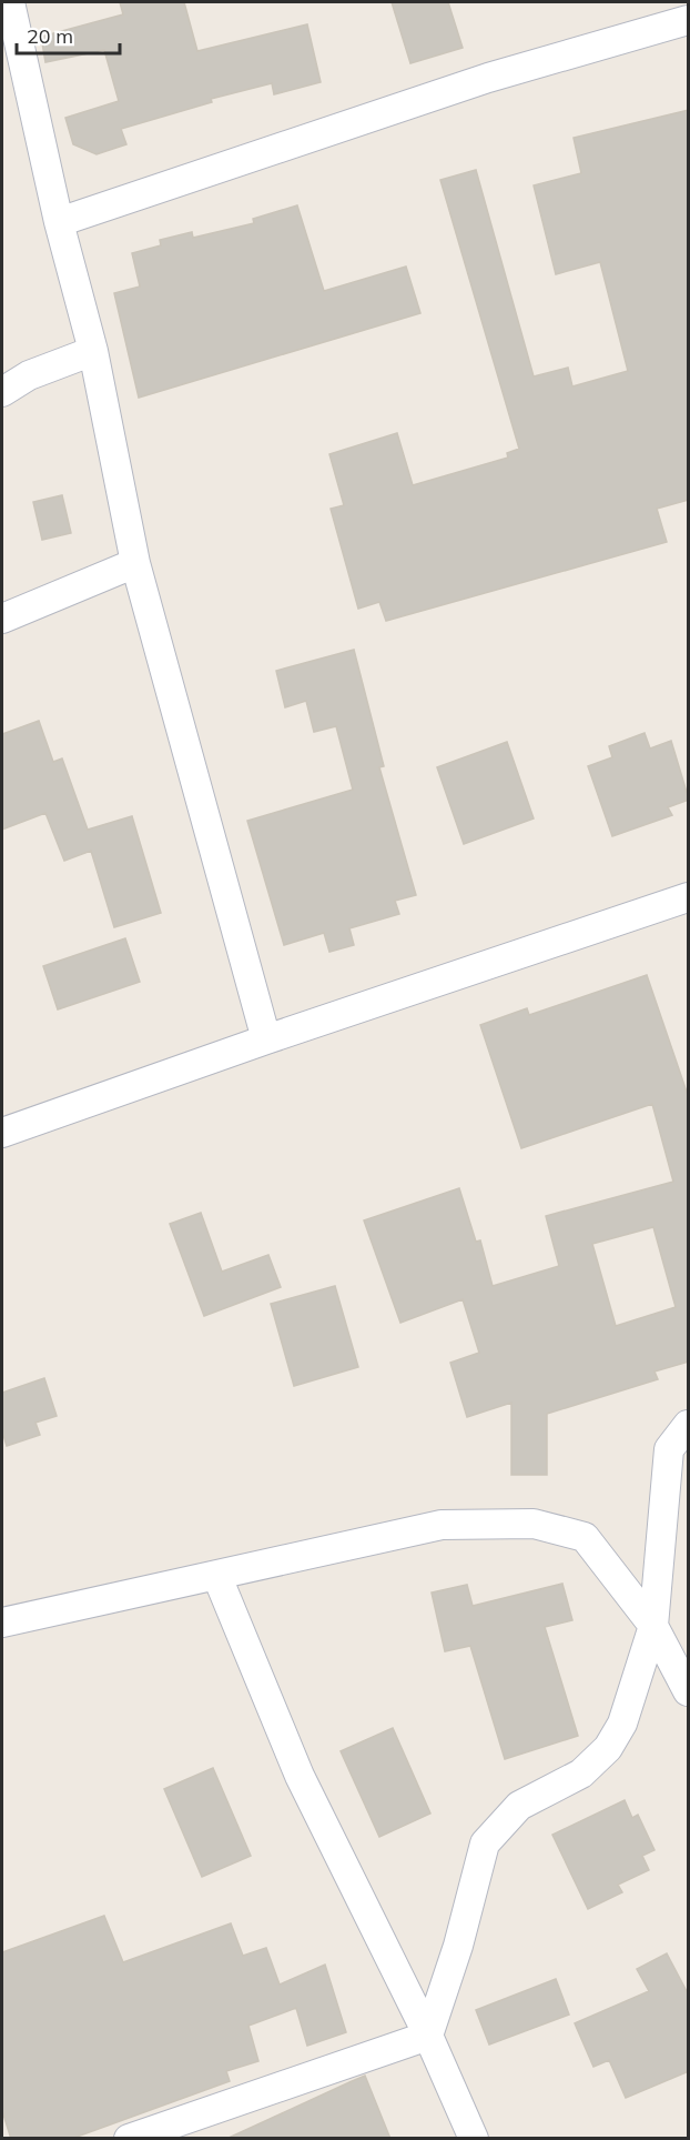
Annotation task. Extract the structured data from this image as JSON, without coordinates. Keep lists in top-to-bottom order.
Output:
{
  "scale_bar": "20 m"
}
